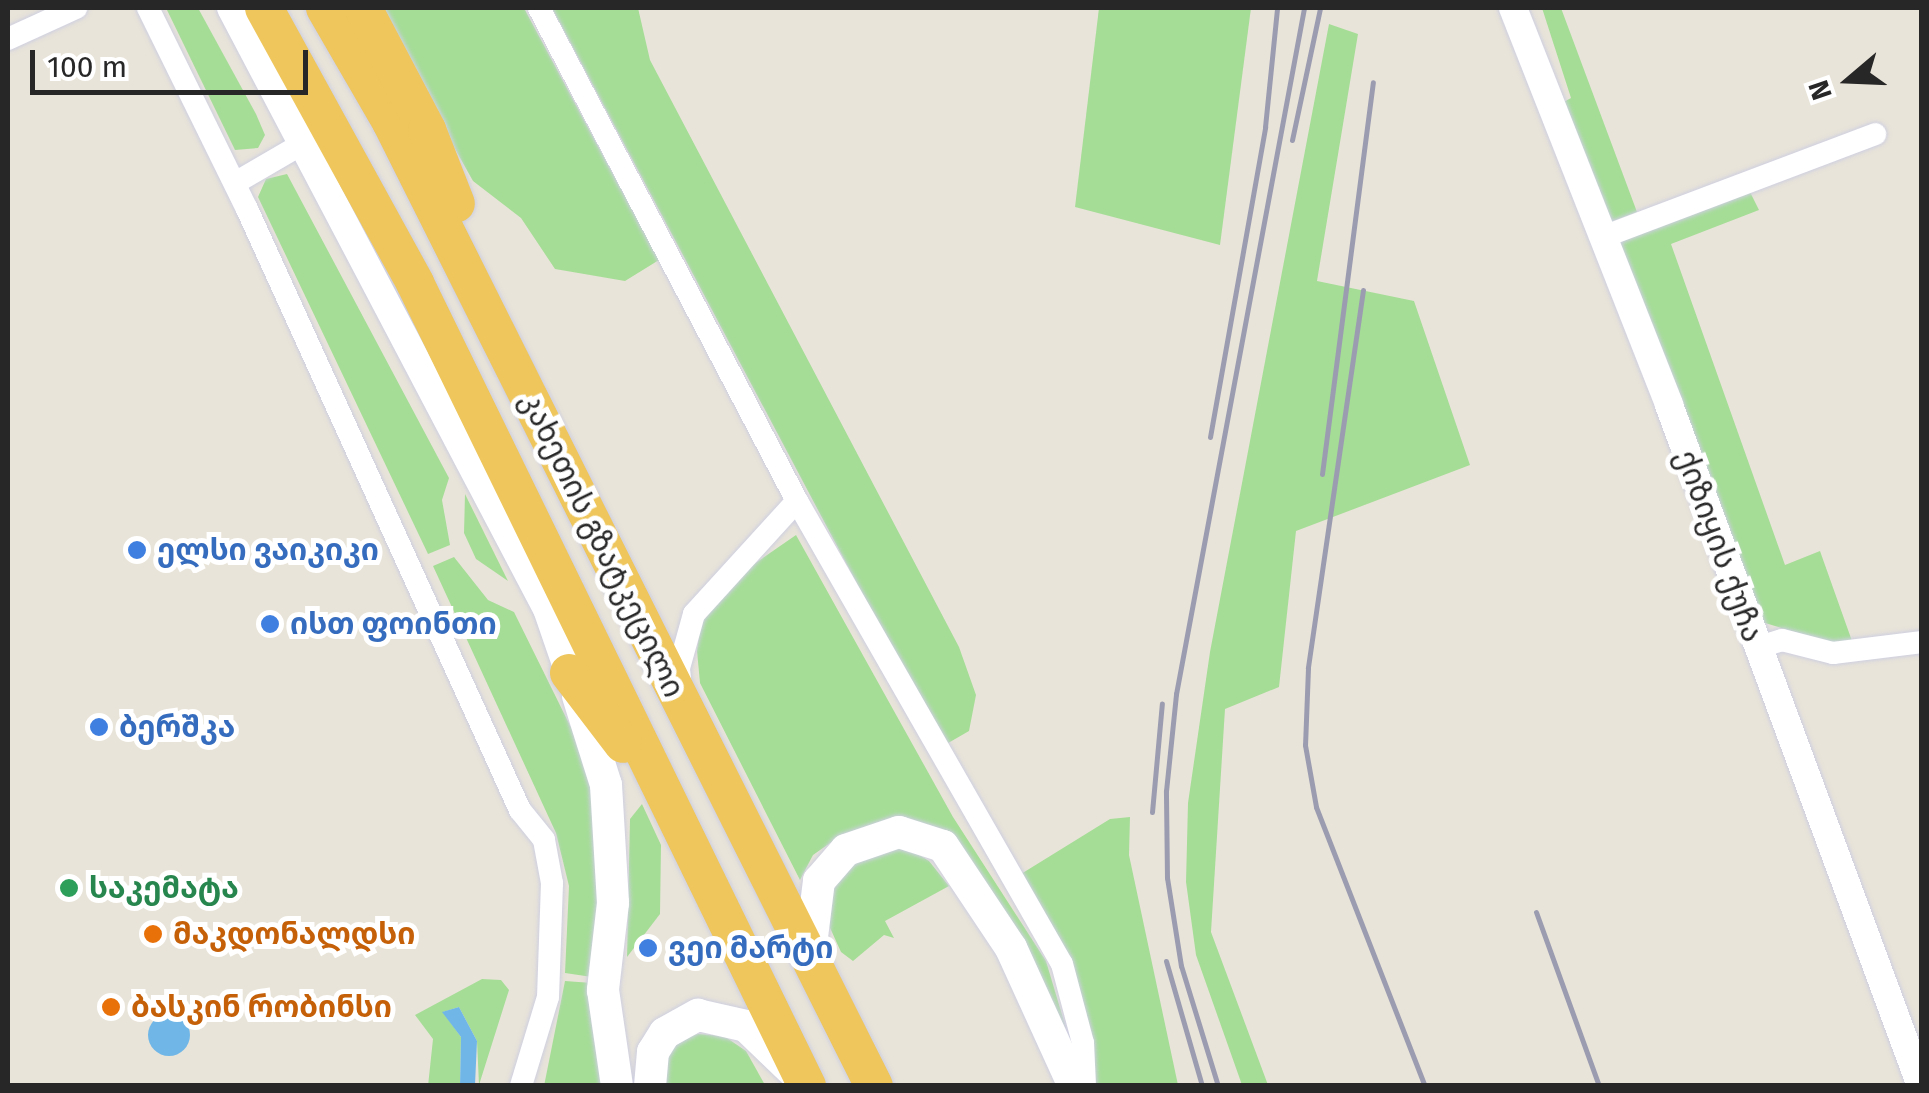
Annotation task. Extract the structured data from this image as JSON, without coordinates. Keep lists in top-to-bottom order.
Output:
{
  "streets": {
    "highway": ["კახეთის გზატკეცილი"],
    "street": ["ქიზიყის ქუჩა"]
  },
  "places": [
    "ელსი ვაიკიკი",
    "ისთ ფოინთი",
    "ბერშკა",
    "საკემატა",
    "მაკდონალდსი",
    "ვეი მარტი",
    "ბასკინ რობინსი"
  ],
  "scale_bar": "100 m",
  "north": "left"
}
